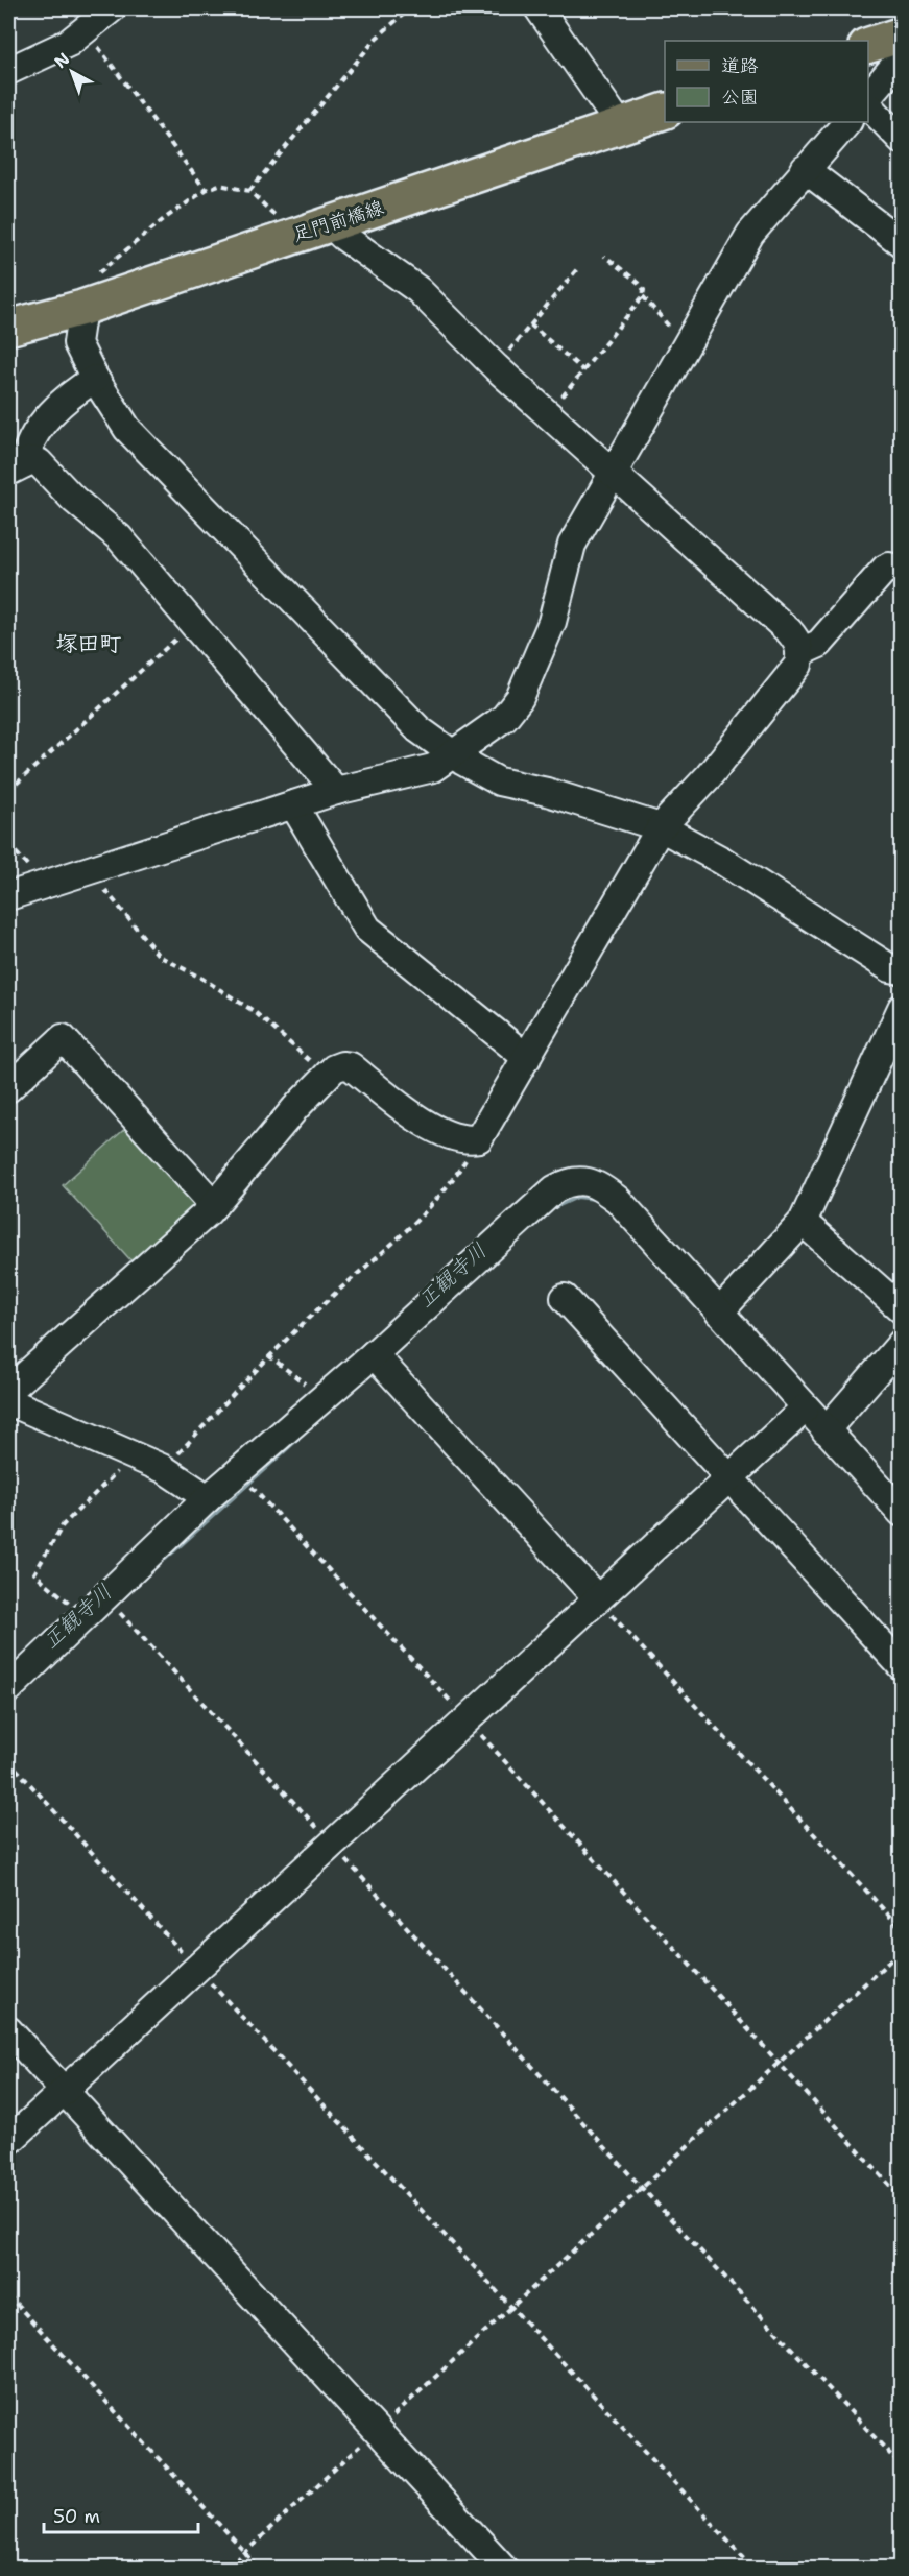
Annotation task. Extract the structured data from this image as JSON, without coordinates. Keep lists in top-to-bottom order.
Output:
{
  "streets": {
    "main road": ["足門前橋線"]
  },
  "districts": ["塚田町"],
  "water": ["正観寺川"],
  "legend": ["道路", "公園"],
  "scale_bar": "50 m",
  "north": "top left"
}
